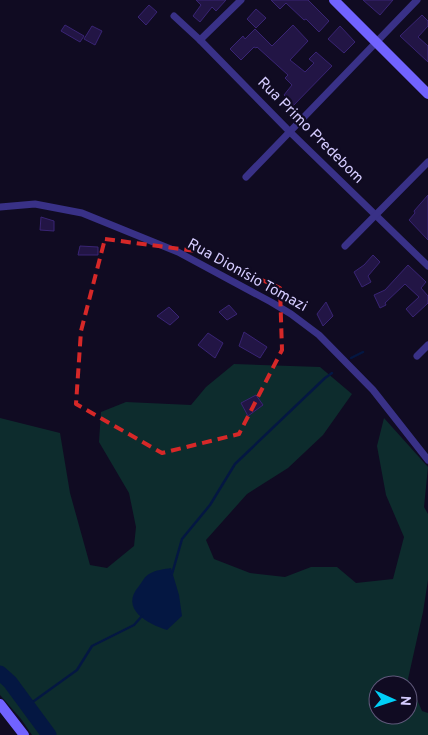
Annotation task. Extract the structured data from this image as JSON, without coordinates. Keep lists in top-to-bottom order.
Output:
{
  "streets": {
    "street": ["Rua Primo Predebom", "Rua Dionísio Tomazi"]
  },
  "north": "right"
}
